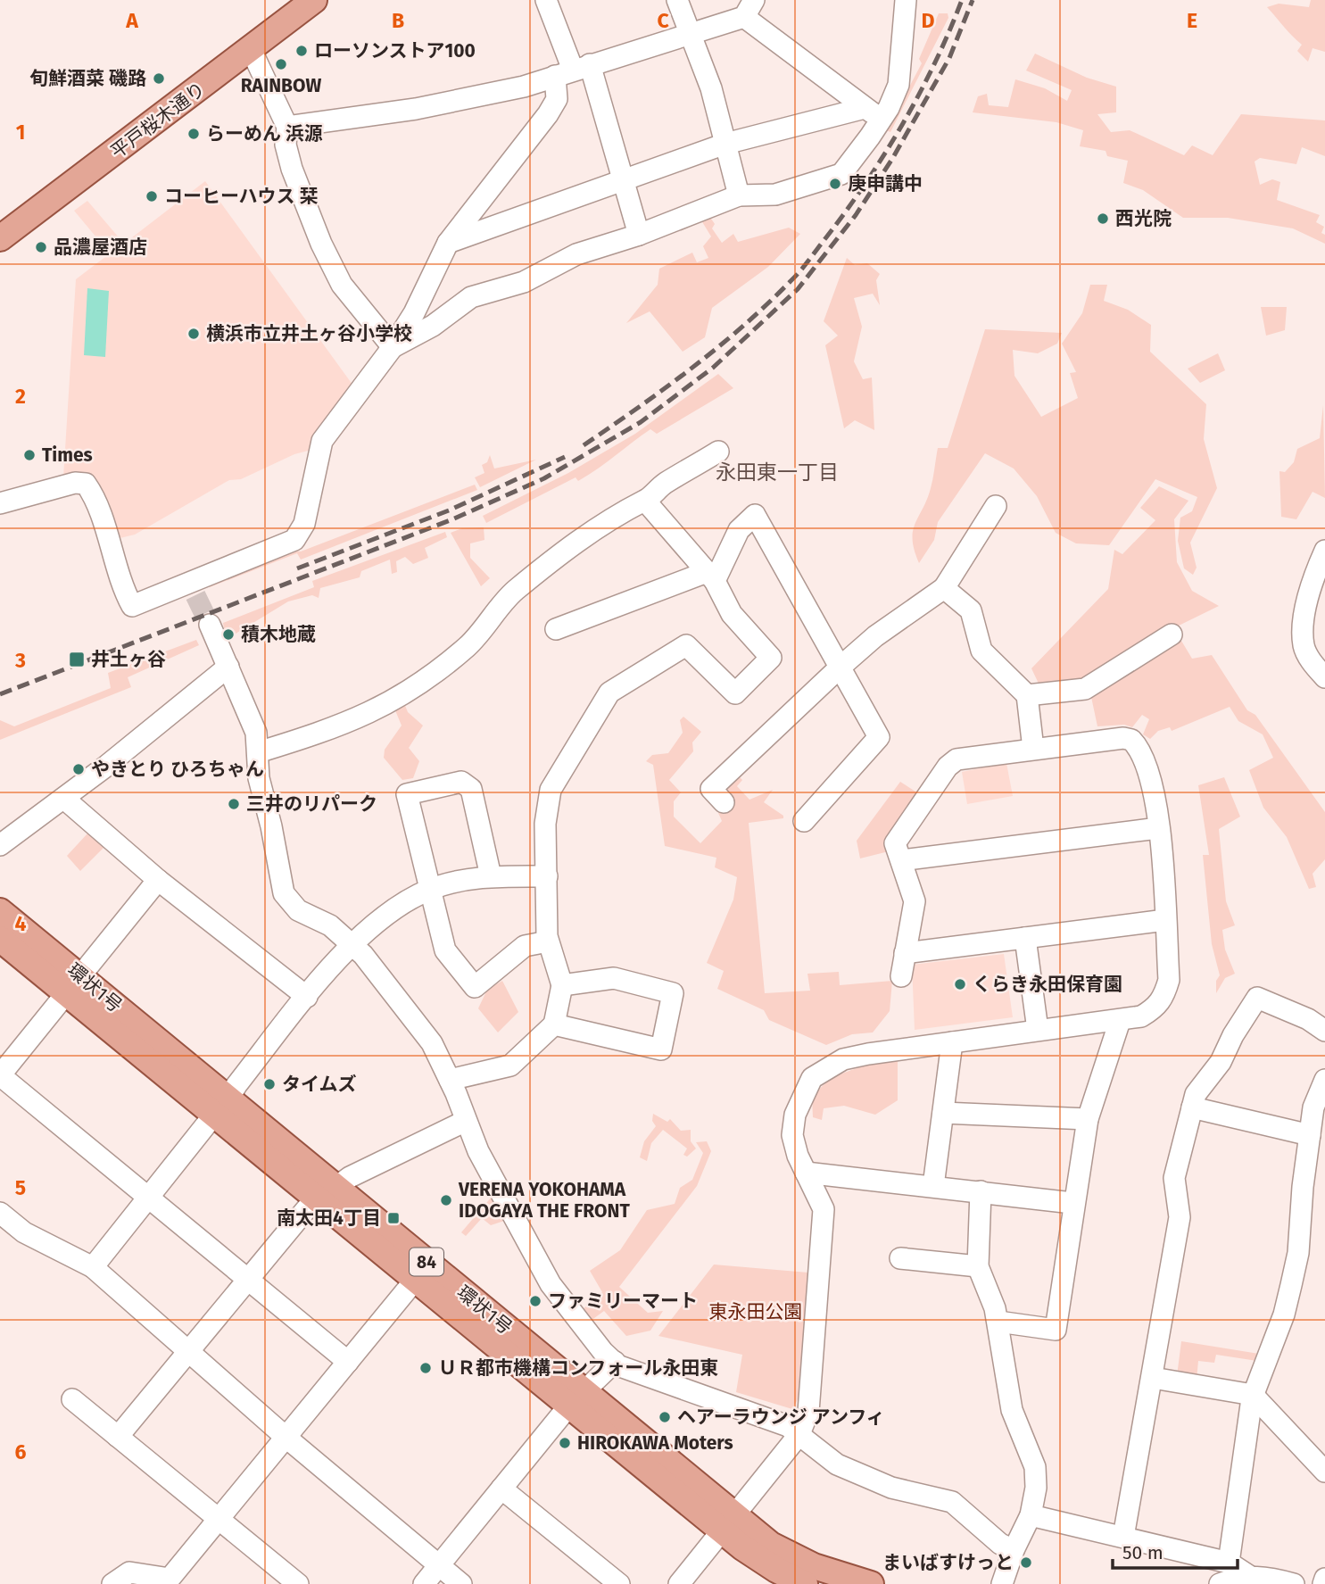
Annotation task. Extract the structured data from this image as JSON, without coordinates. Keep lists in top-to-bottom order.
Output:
{
  "streets": {
    "main road": ["平戸桜木通り", "環状1号", "84"]
  },
  "districts": ["永田東一丁目"],
  "parks": ["東永田公園"],
  "places": {
    "other": [
      "ローソンストア100",
      "RAINBOW",
      "旬鮮酒菜 磯路",
      "らーめん 浜源",
      "庚申講中",
      "コーヒーハウス 栞",
      "西光院",
      "品濃屋酒店",
      "横浜市立井土ヶ谷小学校",
      "Times",
      "積木地蔵",
      "やきとり ひろちゃん",
      "三井のリパーク",
      "くらき永田保育園",
      "タイムズ",
      "VERENA YOKOHAMA IDOGAYA THE FRONT",
      "ファミリーマート",
      "ＵＲ都市機構コンフォール永田東",
      "ヘアーラウンジ アンフィ",
      "HIROKAWA Moters",
      "まいばすけっと"
    ],
    "transit": ["井土ヶ谷", "南太田4丁目"]
  },
  "scale_bar": "50 m",
  "grid": {
    "columns": [
      "A",
      "B",
      "C",
      "D",
      "E"
    ],
    "rows": [
      "1",
      "2",
      "3",
      "4",
      "5",
      "6"
    ]
  }
}
